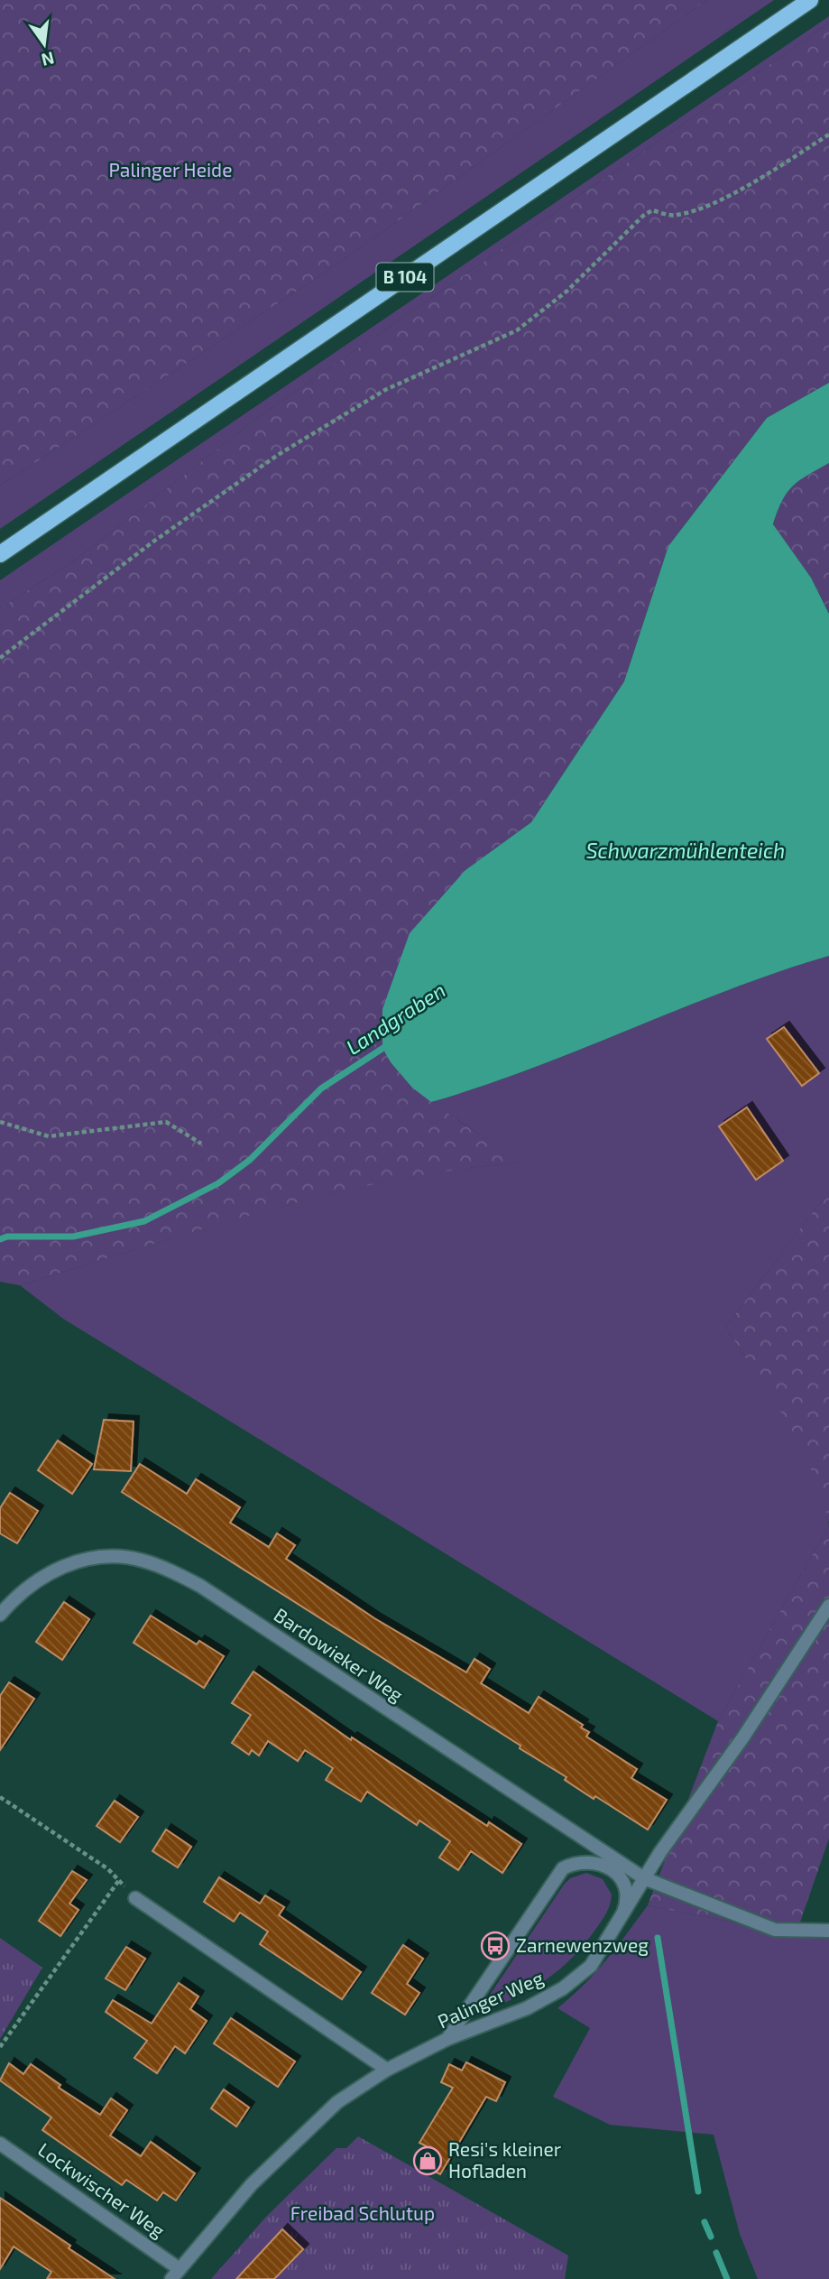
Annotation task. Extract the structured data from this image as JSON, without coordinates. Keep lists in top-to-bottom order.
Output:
{
  "streets": {
    "main road": ["B 104"],
    "street": ["Bardowieker Weg", "Palinger Weg", "Lockwischer Weg"]
  },
  "crossings": [
    ["Bardowieker Weg", "Palinger Weg"],
    ["Palinger Weg", "Lockwischer Weg"]
  ],
  "water": ["Schwarzmühlenteich", "Landgraben"],
  "parks": ["Palinger Heide", "Freibad Schlutup"],
  "places": {
    "bus stop": ["Zarnewenzweg"],
    "shop": ["Resi's kleiner Hofladen"]
  },
  "north": "bottom"
}
